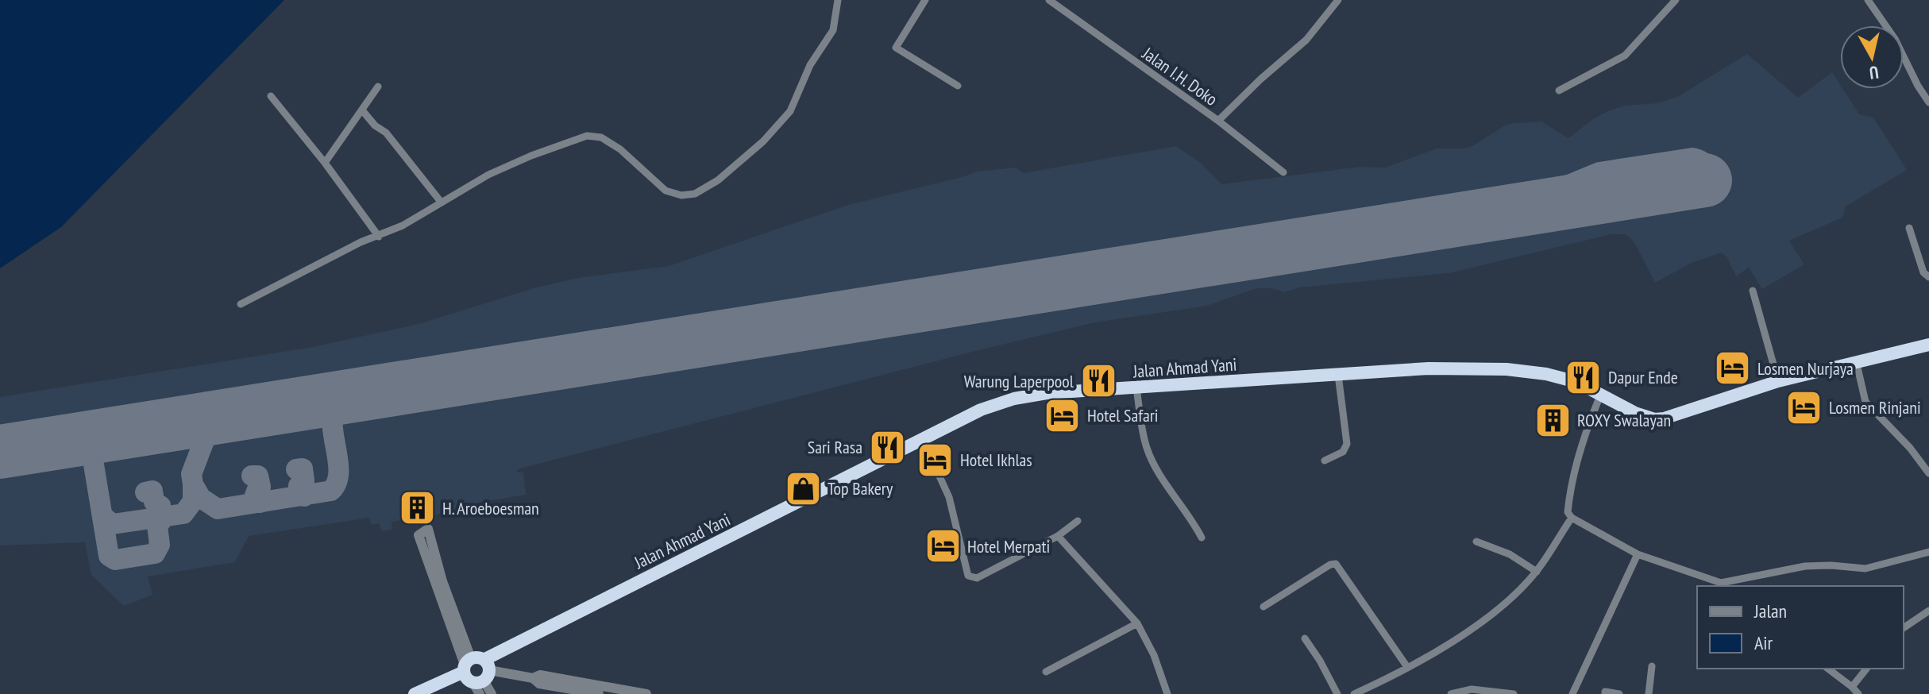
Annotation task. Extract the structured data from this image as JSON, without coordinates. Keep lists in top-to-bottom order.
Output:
{
  "streets": {
    "highway": ["Jalan Ahmad Yani"],
    "street": ["Jalan I.H. Doko"]
  },
  "places": {
    "hotel": [
      "Losmen Nurjaya",
      "Losmen Rinjani",
      "Hotel Safari",
      "Hotel Ikhlas",
      "Hotel Merpati"
    ],
    "restaurant": ["Dapur Ende", "Warung Laperpool", "Sari Rasa"],
    "building": ["ROXY Swalayan", "H. Aroeboesman"],
    "shop": ["Top Bakery"]
  },
  "legend": ["Jalan", "Air"],
  "north": "bottom"
}
